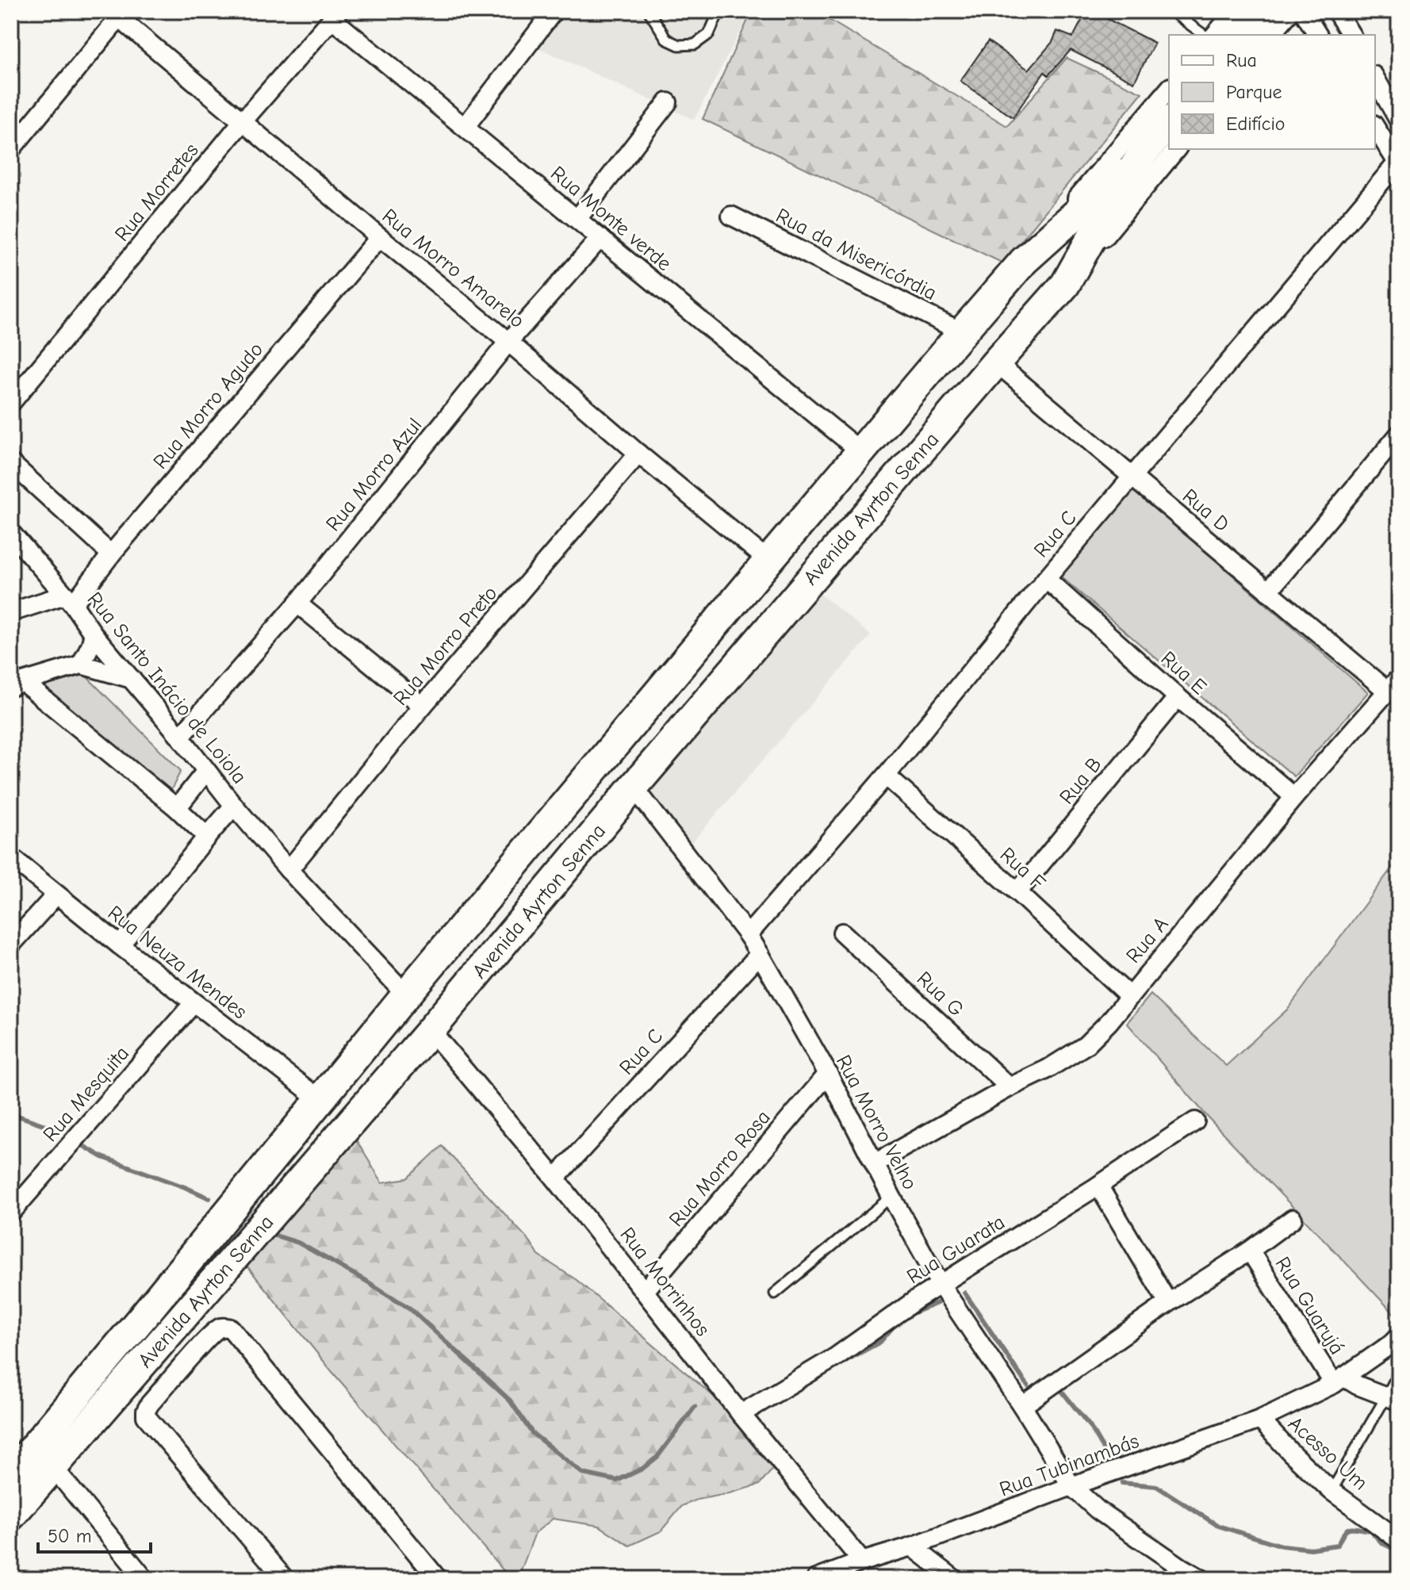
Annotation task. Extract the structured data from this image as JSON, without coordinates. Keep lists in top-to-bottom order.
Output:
{
  "streets": {
    "main road": ["Avenida Ayrton Senna"],
    "street": [
      "Rua Morretes",
      "Rua Monte verde",
      "Rua da Misericórdia",
      "Rua Morro Amarelo",
      "Rua Morro Agudo",
      "Rua Morro Azul",
      "Rua D",
      "Rua C",
      "Rua Morro Preto",
      "Rua E",
      "Rua Santo Inácio de Loiola",
      "Rua B",
      "Rua F",
      "Rua A",
      "Rua Neuza Mendes",
      "Rua G",
      "Rua Mesquita",
      "Rua Morro Velho",
      "Rua Morro Rosa",
      "Rua Guarata",
      "Rua Morrinhos",
      "Rua Guarujá",
      "Acesso Um",
      "Rua Tubinambás"
    ]
  },
  "crossings": [
    ["Rua Morretes", "Rua Monte verde"],
    ["Rua Morretes", "Rua Morro Amarelo"],
    ["Rua Monte verde", "Rua Morro Azul"],
    ["Rua Monte verde", "Avenida Ayrton Senna"],
    ["Rua da Misericórdia", "Avenida Ayrton Senna"],
    ["Rua Morro Amarelo", "Rua Morro Agudo"],
    ["Rua Morro Amarelo", "Rua Morro Azul"],
    ["Rua Morro Amarelo", "Avenida Ayrton Senna"],
    ["Rua Morro Amarelo", "Rua Morro Preto"],
    ["Rua Morro Agudo", "Rua Santo Inácio de Loiola"],
    ["Rua Morro Azul", "Rua Santo Inácio de Loiola"],
    ["Avenida Ayrton Senna", "Rua D"],
    ["Avenida Ayrton Senna", "Rua Santo Inácio de Loiola"],
    ["Avenida Ayrton Senna", "Rua Neuza Mendes"],
    ["Avenida Ayrton Senna", "Rua Morro Velho"],
    ["Avenida Ayrton Senna", "Rua Morrinhos"],
    ["Rua D", "Rua C"],
    ["Rua D", "Rua A"],
    ["Rua C", "Rua E"],
    ["Rua C", "Rua F"],
    ["Rua C", "Rua Morro Velho"],
    ["Rua C", "Rua Morrinhos"],
    ["Rua Morro Preto", "Rua Santo Inácio de Loiola"],
    ["Rua E", "Rua B"],
    ["Rua E", "Rua A"],
    ["Rua B", "Rua F"],
    ["Rua F", "Rua A"],
    ["Rua A", "Rua G"],
    ["Rua A", "Rua Morro Velho"],
    ["Rua Neuza Mendes", "Rua Mesquita"],
    ["Rua Morro Velho", "Rua Morro Rosa"],
    ["Rua Morro Velho", "Rua Guarata"],
    ["Rua Morro Velho", "Rua Tubinambás"],
    ["Rua Morro Rosa", "Rua Morrinhos"],
    ["Rua Guarata", "Rua Morrinhos"],
    ["Rua Morrinhos", "Rua Tubinambás"],
    ["Rua Guarujá", "Rua Tubinambás"],
    ["Acesso Um", "Rua Tubinambás"]
  ],
  "legend": ["Rua", "Parque", "Edifício"],
  "scale_bar": "50 m"
}
